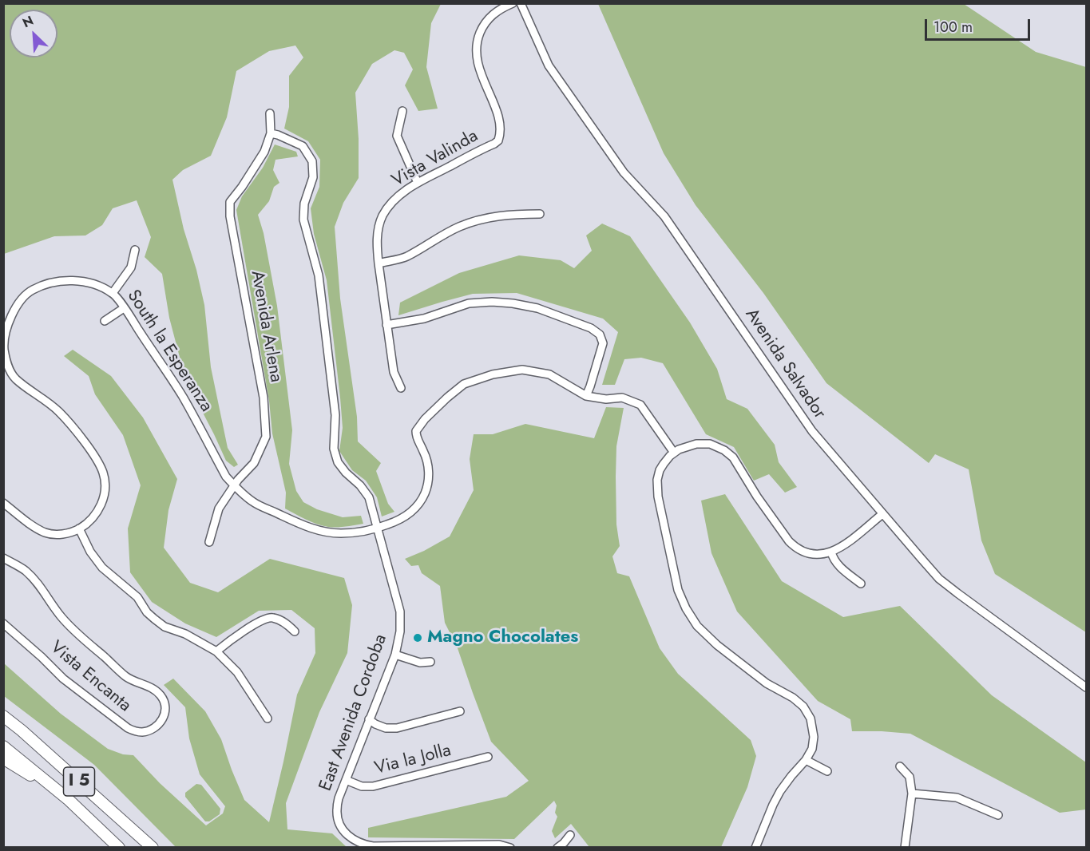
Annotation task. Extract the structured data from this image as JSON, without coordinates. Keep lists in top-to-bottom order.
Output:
{
  "streets": {
    "highway": ["I 5"],
    "street": [
      "Vista Valinda",
      "Avenida Arlena",
      "South la Esperanza",
      "Avenida Salvador",
      "Vista Encanta",
      "East Avenida Cordoba",
      "Via la Jolla"
    ]
  },
  "crossings": [
    ["Avenida Arlena", "South la Esperanza"],
    ["Avenida Arlena", "East Avenida Cordoba"],
    ["South la Esperanza", "East Avenida Cordoba"],
    ["East Avenida Cordoba", "Via la Jolla"]
  ],
  "places": ["Magno Chocolates"],
  "scale_bar": "100 m",
  "north": "top left"
}
